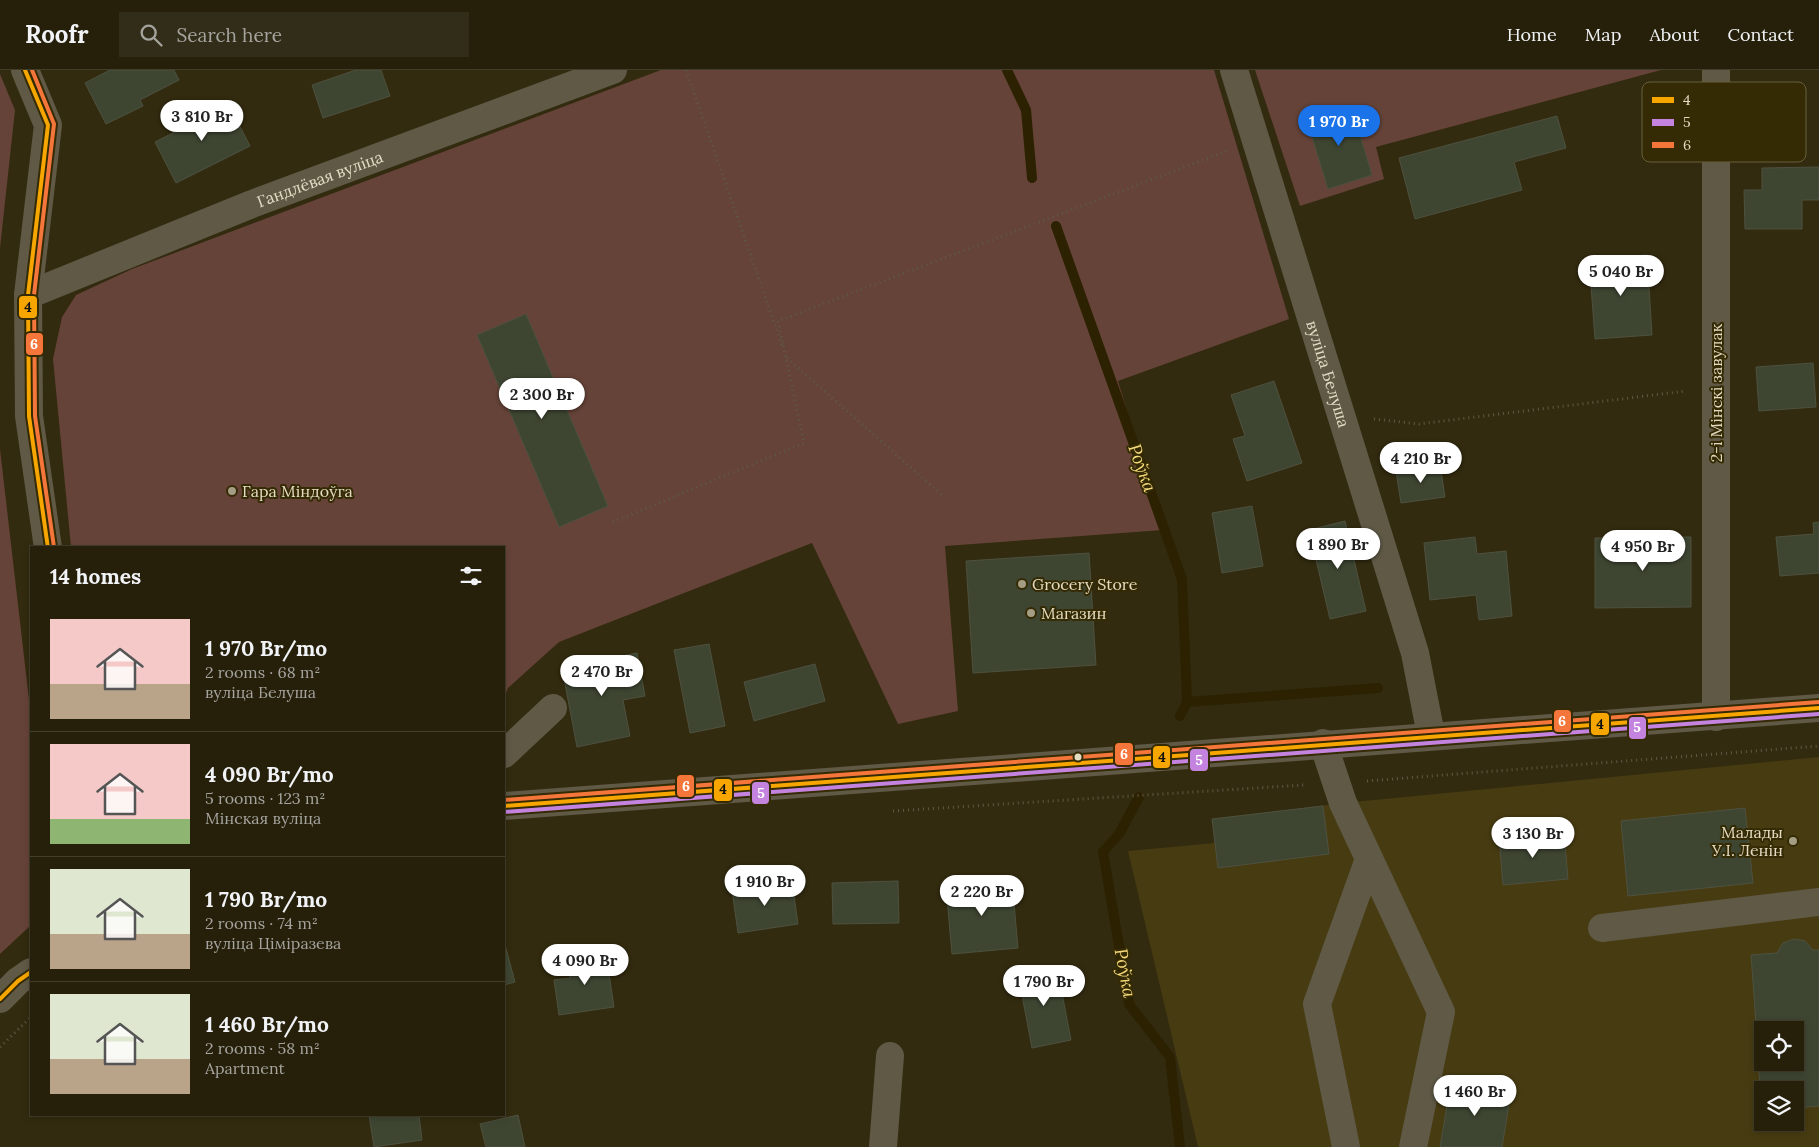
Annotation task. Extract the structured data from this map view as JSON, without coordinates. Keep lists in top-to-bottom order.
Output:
{
  "streets": {
    "street": ["Гандлёвая вуліца", "вуліца Белуша", "2-і Мінскі завулак"]
  },
  "water": ["Роўка"],
  "places": [
    "Гара Міндоўга",
    "Grocery Store",
    "Магазин",
    "Малады У.І. Ленін"
  ],
  "lines": ["transit line 4", "transit line 6", "transit line 5"],
  "legend": ["4", "5", "6"],
  "page": {
    "header": "Roofr",
    "search": "Search here",
    "nav": [
      "Home",
      "Map",
      "About",
      "Contact"
    ],
    "price": [
      "3 810 Br",
      "1 970 Br",
      "5 040 Br",
      "2 300 Br",
      "4 210 Br",
      "1 890 Br",
      "4 950 Br",
      "2 470 Br",
      "3 130 Br",
      "1 910 Br",
      "2 220 Br",
      "4 090 Br",
      "1 790 Br",
      "1 460 Br"
    ],
    "heading": "14 homes",
    "list": [
      {
        "name": "1 970 Br/mo",
        "note": "2 rooms · 68 m² · вуліца Белуша"
      },
      {
        "name": "4 090 Br/mo",
        "note": "5 rooms · 123 m² · Мінская вуліца"
      },
      {
        "name": "1 790 Br/mo",
        "note": "2 rooms · 74 m² · вуліца Ціміразева"
      },
      {
        "name": "1 460 Br/mo",
        "note": "2 rooms · 58 m² · Apartment"
      }
    ]
  }
}
